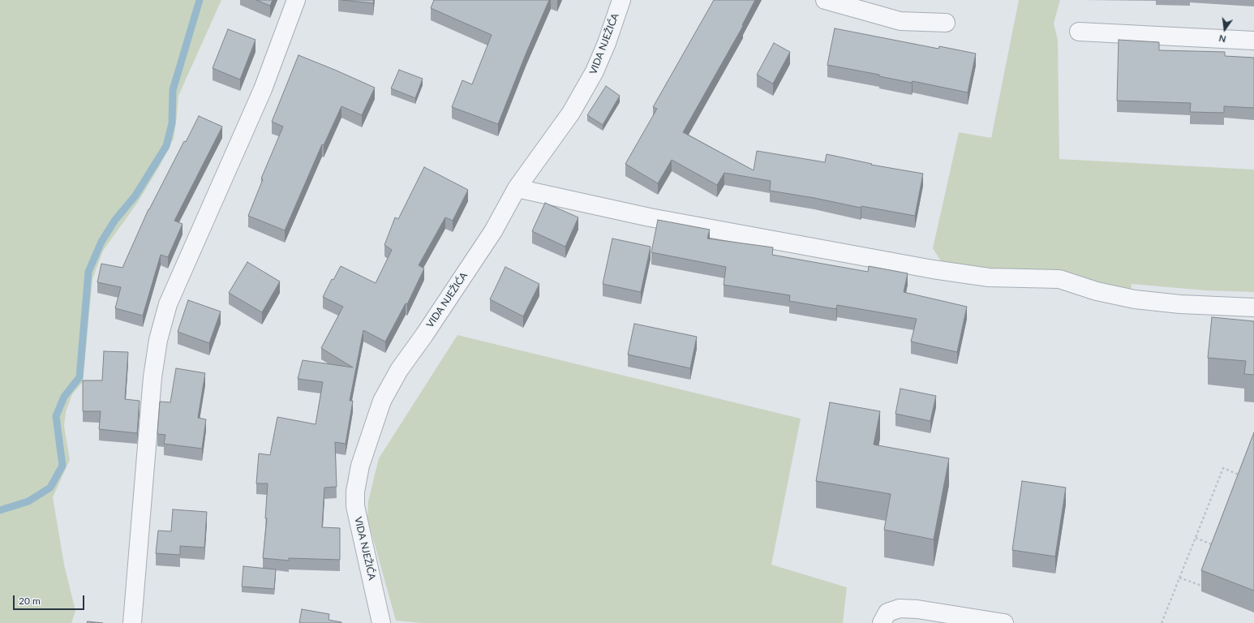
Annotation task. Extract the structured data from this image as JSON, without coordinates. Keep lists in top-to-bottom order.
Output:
{
  "streets": {
    "street": ["VIDA NJEŽIĆA"]
  },
  "scale_bar": "20 m",
  "north": "bottom"
}
